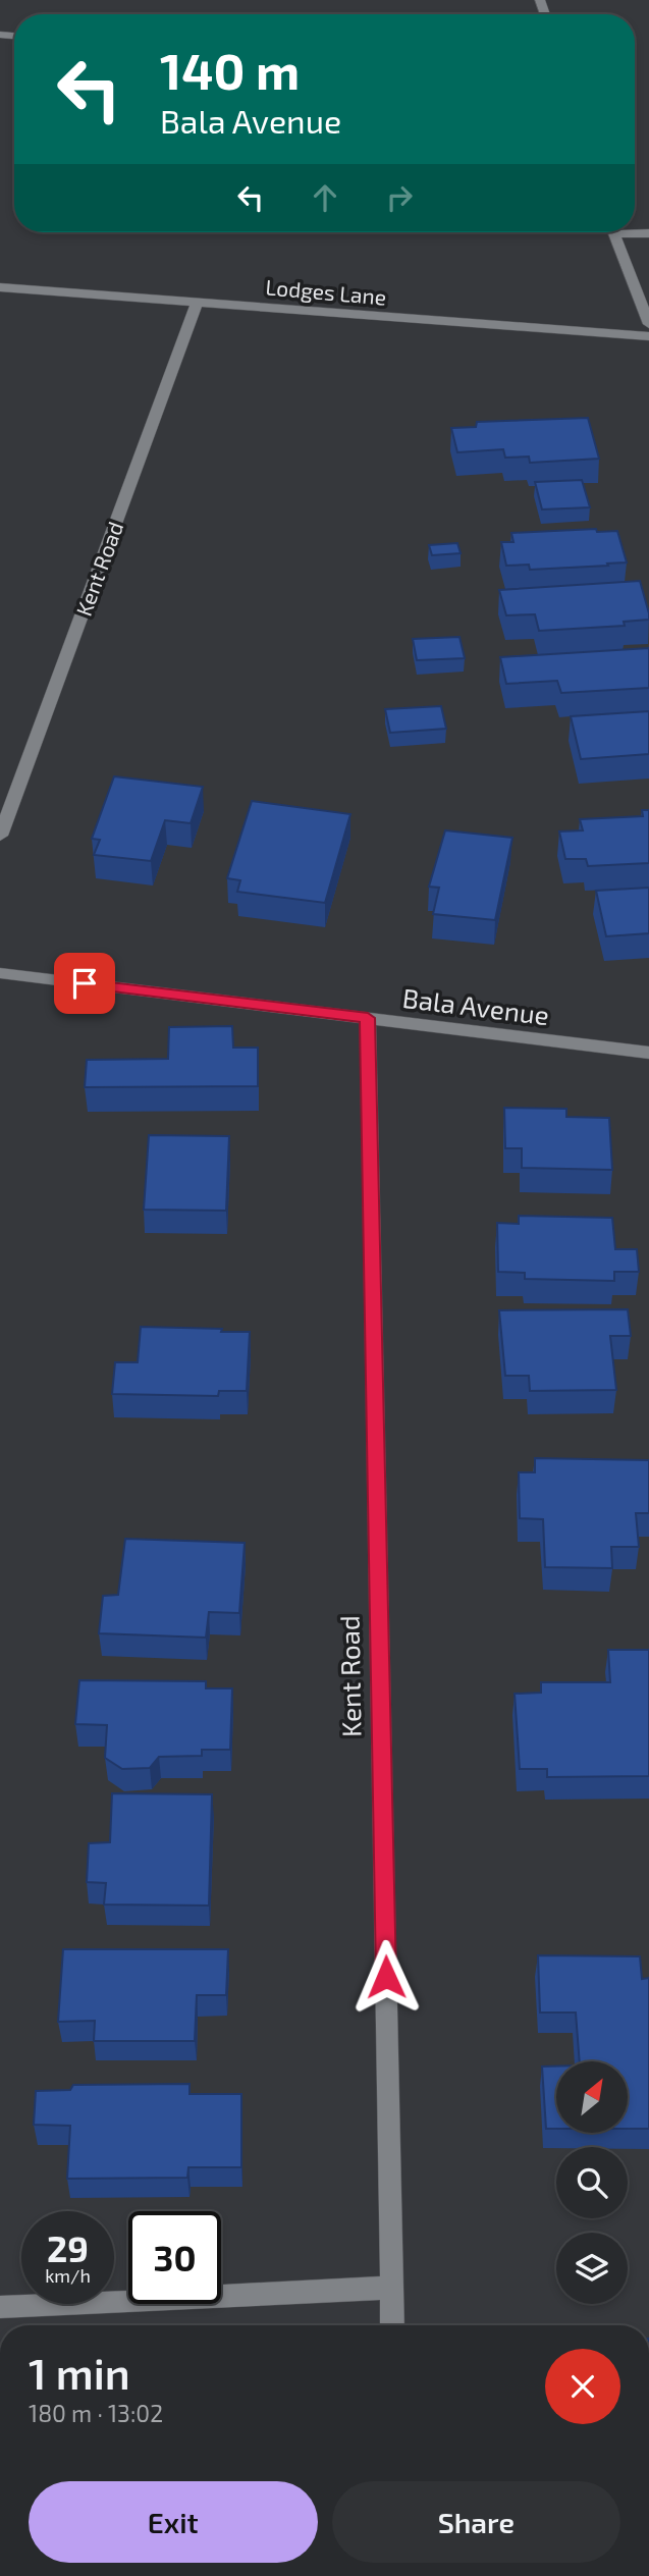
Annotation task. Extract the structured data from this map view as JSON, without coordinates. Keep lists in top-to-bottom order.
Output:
{
  "streets": {
    "street": ["Lodges Lane", "Kent Road", "Bala Avenue"]
  },
  "crossings": [
    ["Lodges Lane", "Kent Road"],
    ["Kent Road", "Bala Avenue"]
  ],
  "north": "top right",
  "page": {
    "turn": ["140 m", "Bala Avenue"],
    "speed": "29 km/h",
    "limit": "30",
    "heading": ["1 min", "180 m · 13:02"],
    "buttons": ["Exit", "Share"]
  }
}
